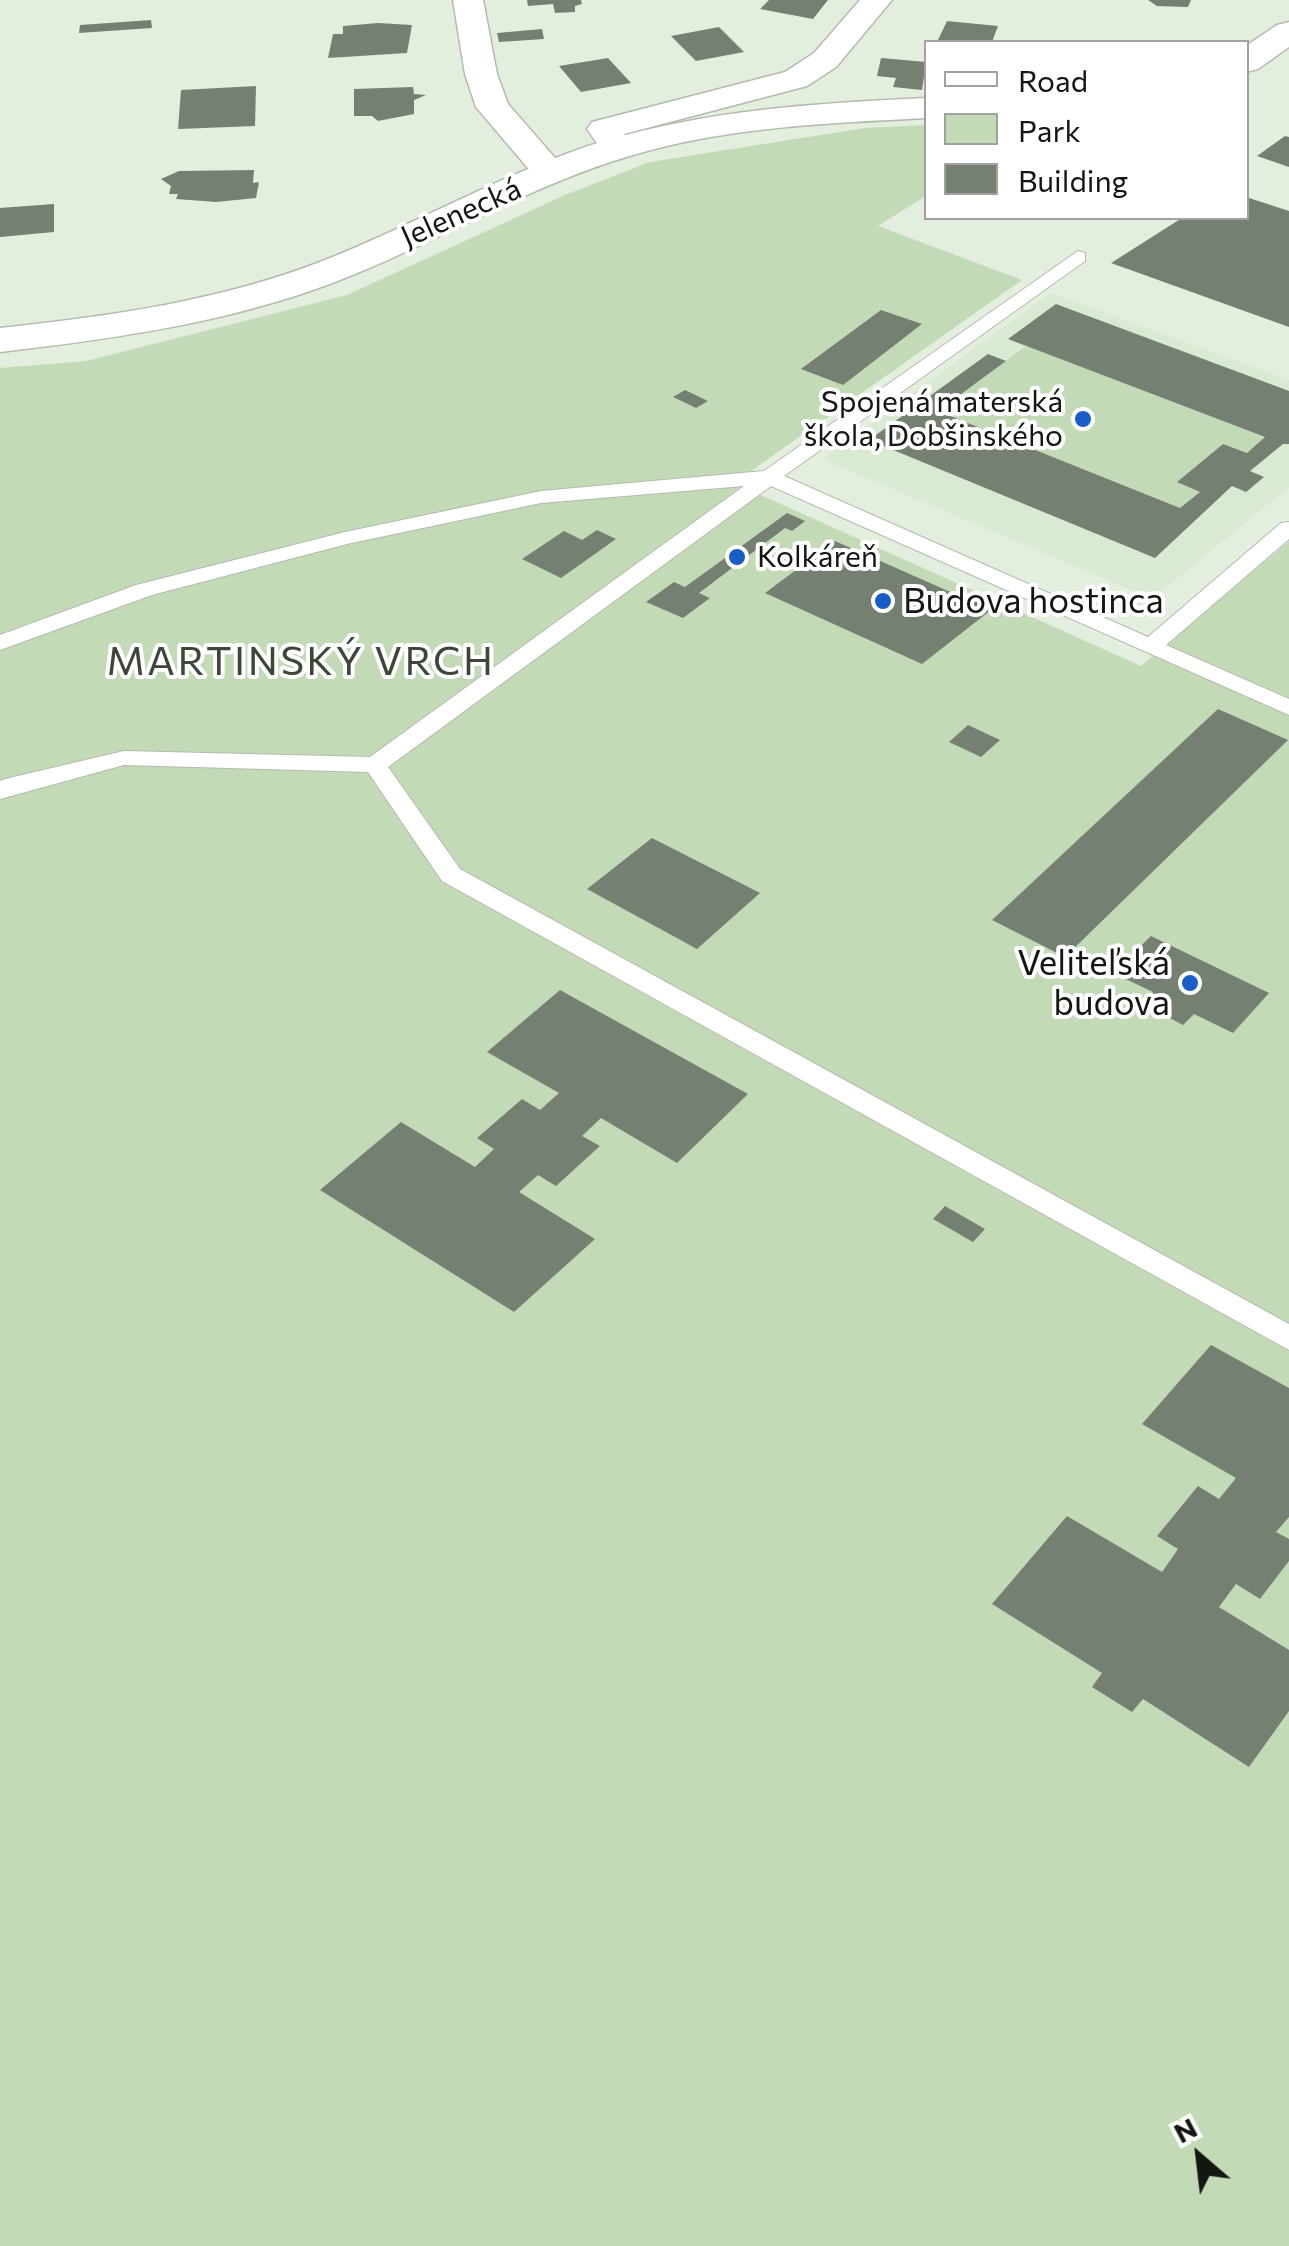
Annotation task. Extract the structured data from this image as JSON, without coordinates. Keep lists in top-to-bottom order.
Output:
{
  "streets": {
    "street": ["Jelenecká"]
  },
  "districts": ["MARTINSKÝ VRCH"],
  "places": [
    "Spojená materská škola, Dobšinského",
    "Kolkáreň",
    "Budova hostinca",
    "Veliteľská budova"
  ],
  "legend": ["Road", "Park", "Building"],
  "north": "top left"
}
